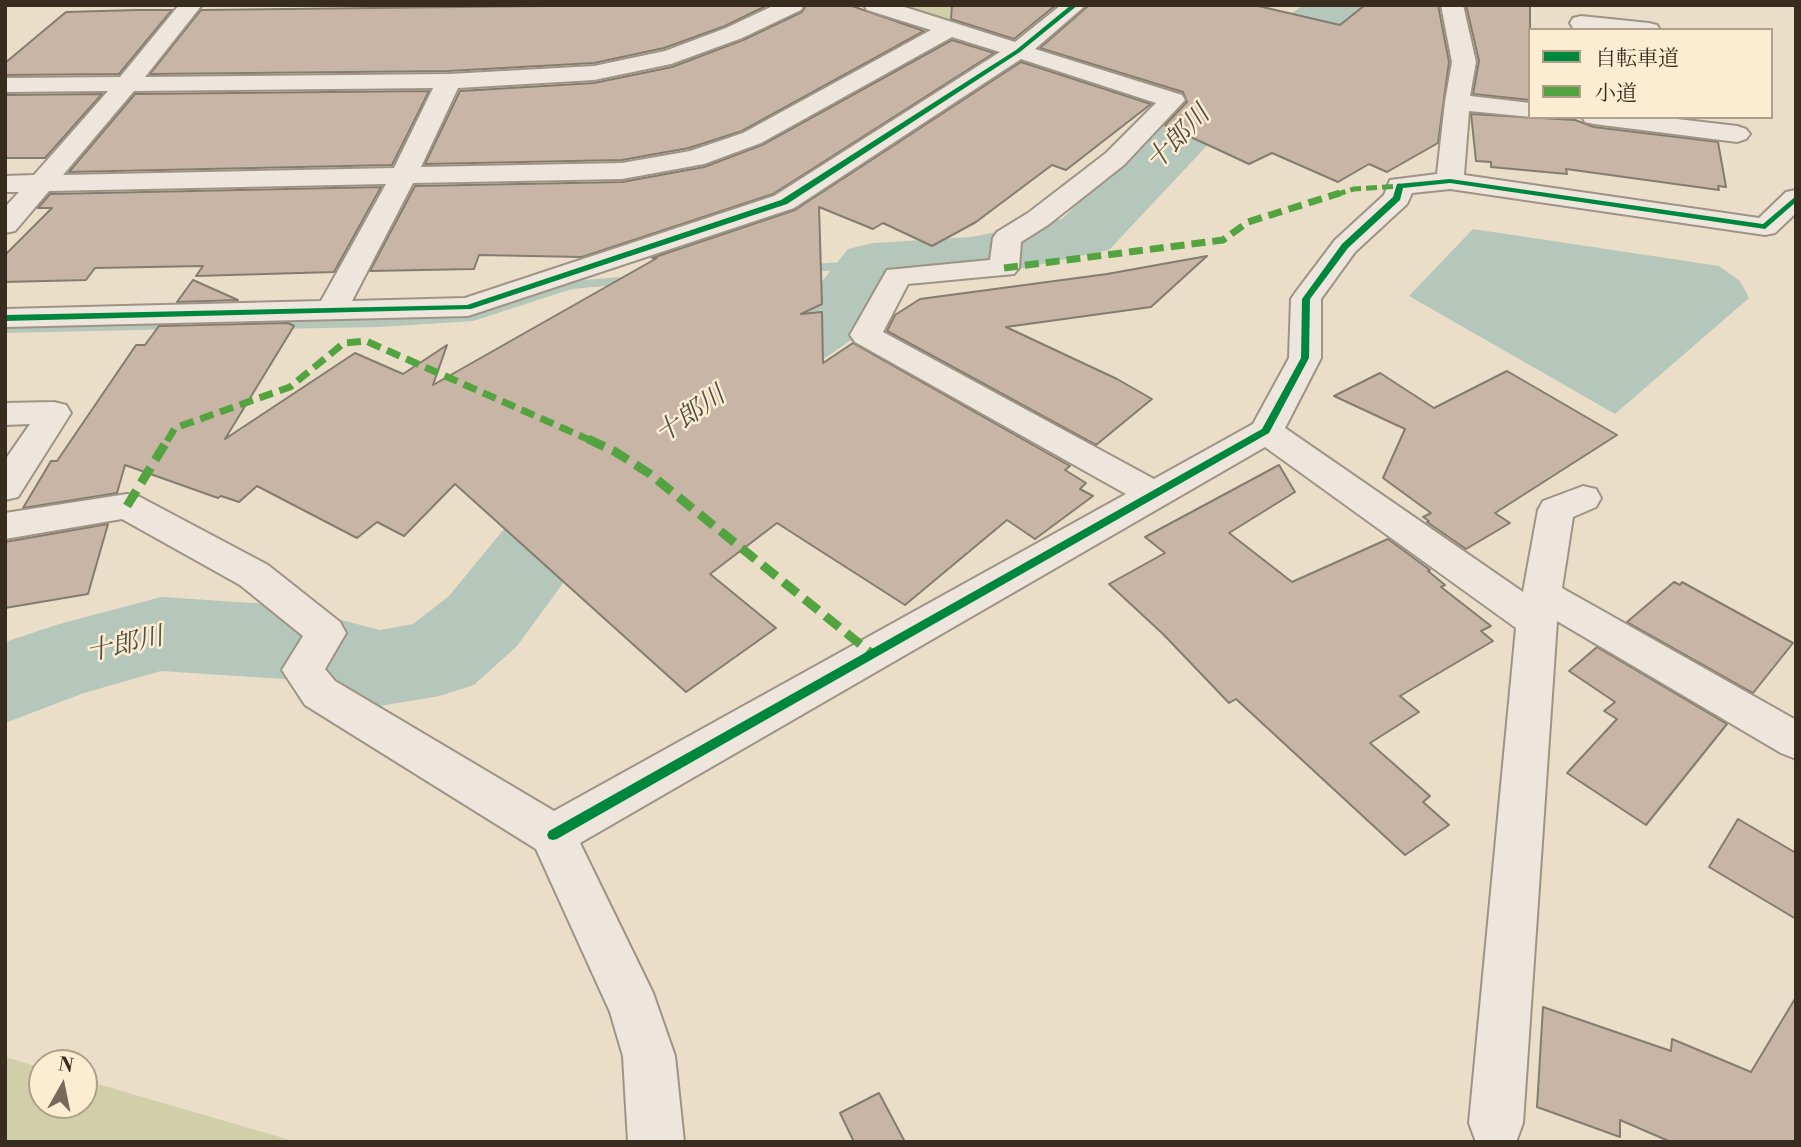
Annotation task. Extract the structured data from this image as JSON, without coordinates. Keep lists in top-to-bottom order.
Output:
{
  "water": ["十郎川"],
  "legend": ["自転車道", "小道"],
  "north": "top"
}
